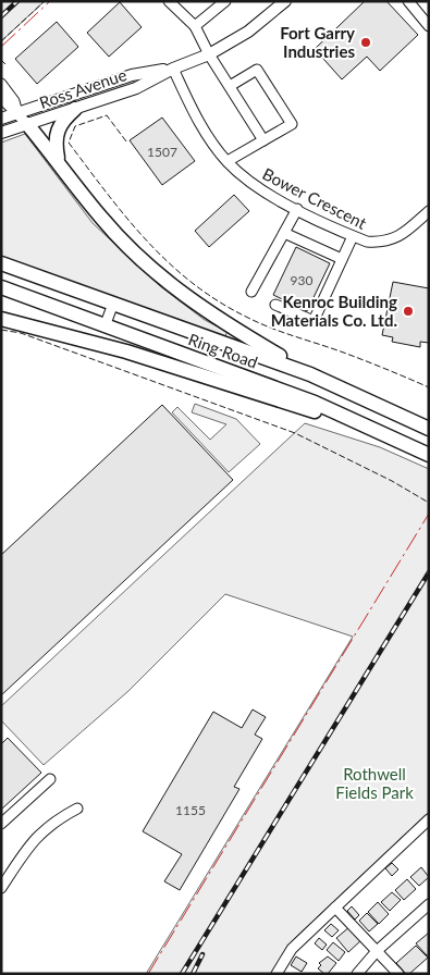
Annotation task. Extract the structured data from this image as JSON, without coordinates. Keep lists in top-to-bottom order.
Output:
{
  "streets": {
    "highway": ["Ring Road"],
    "main road": ["Ross Avenue"],
    "street": ["Bower Crescent"]
  },
  "crossings": [
    ["Ross Avenue", "Bower Crescent"]
  ],
  "parks": ["Rothwell Fields Park"],
  "places": ["Fort Garry Industries", "Kenroc Building Materials Co. Ltd."],
  "house_numbers": ["1507", "930", "1155"]
}
